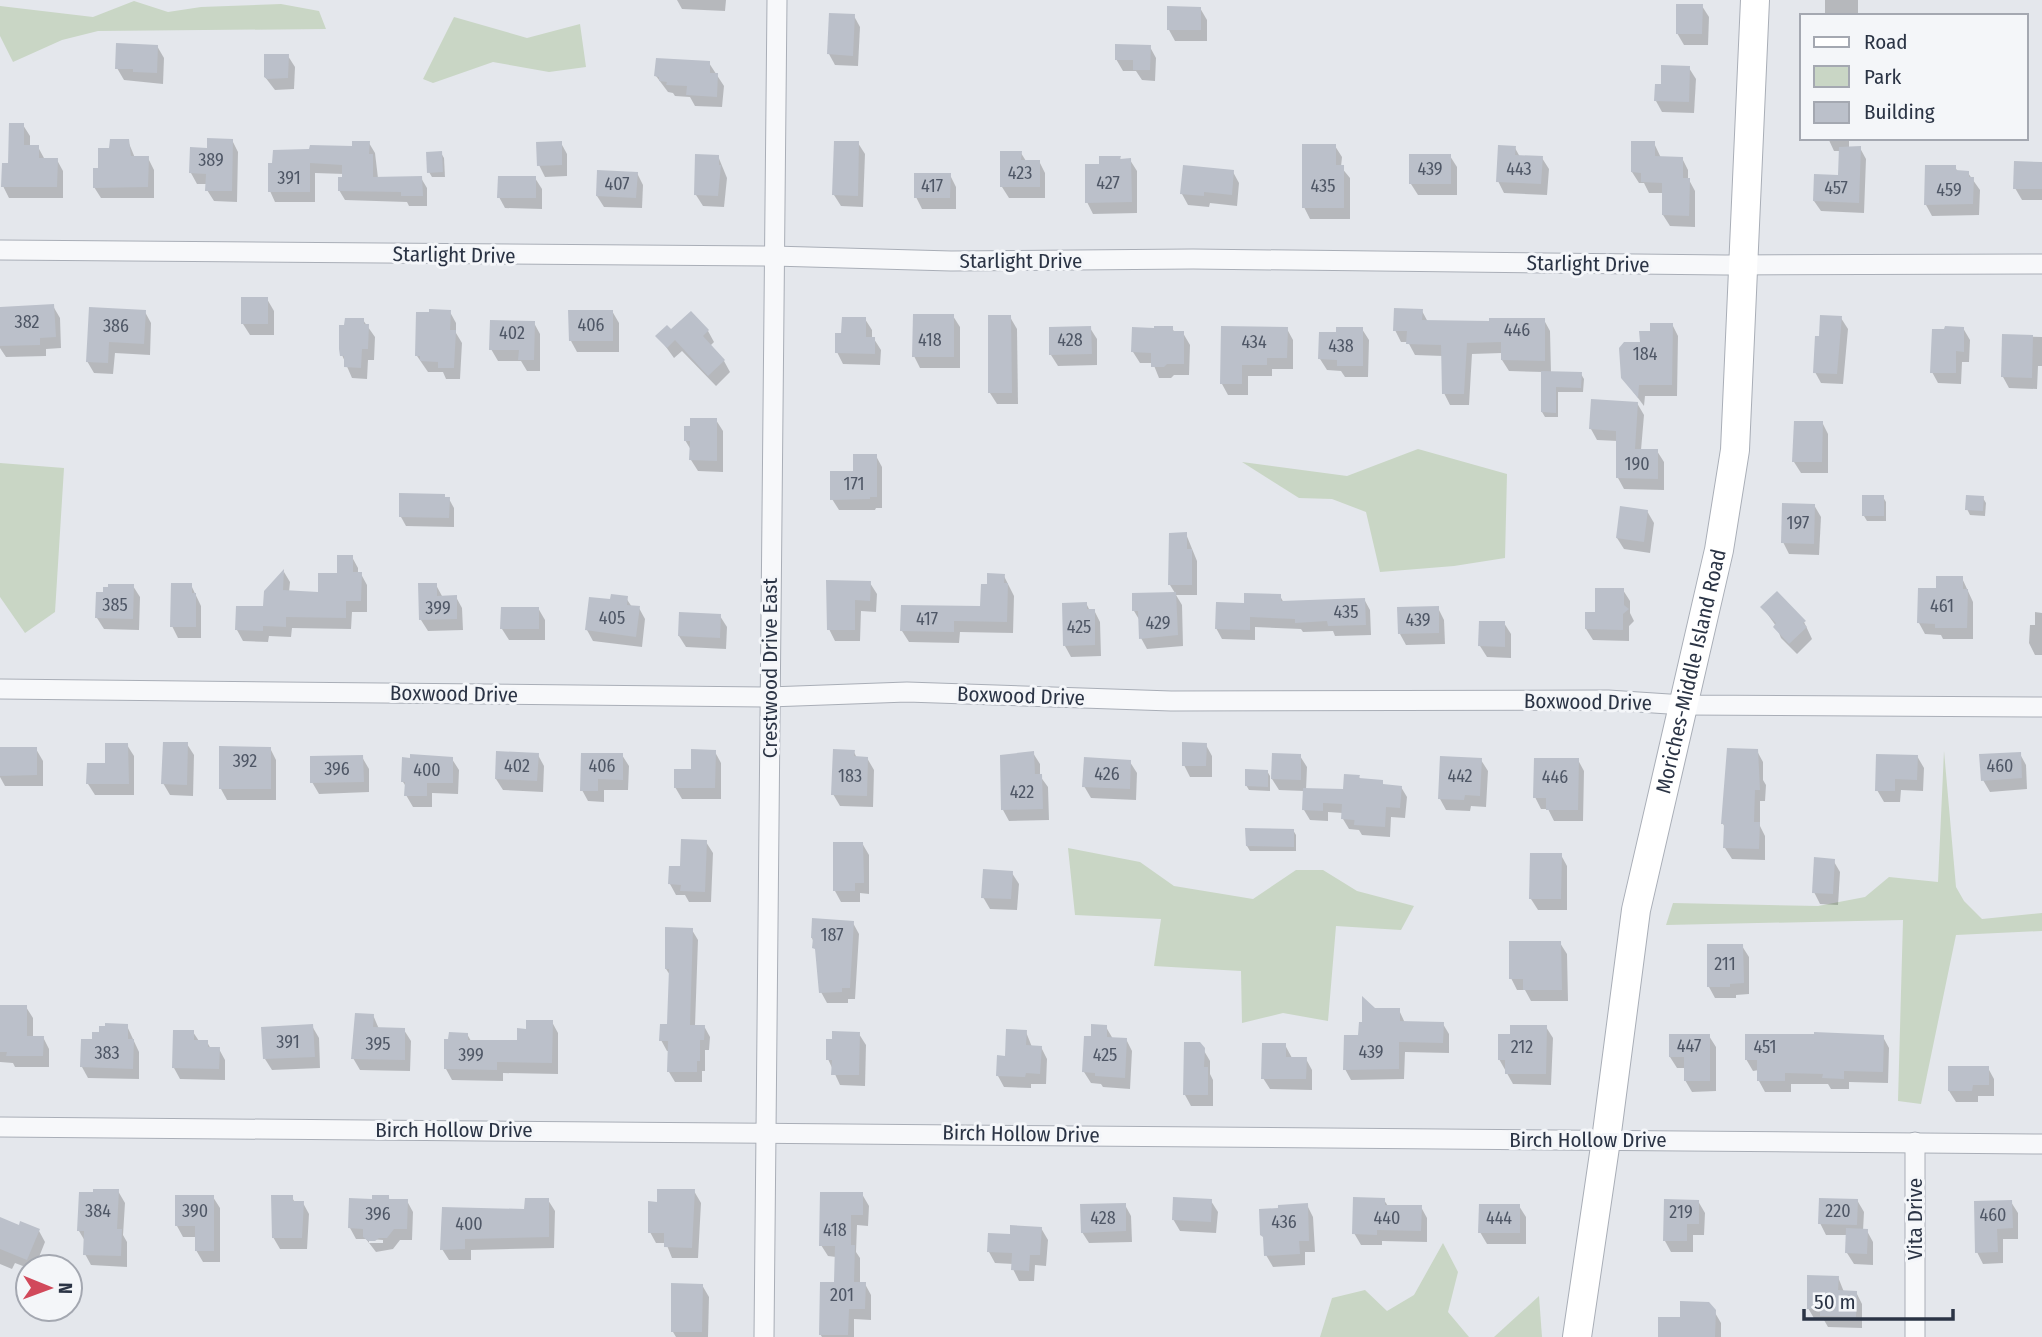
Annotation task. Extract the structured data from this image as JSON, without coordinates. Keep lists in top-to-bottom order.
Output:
{
  "streets": {
    "main road": ["Moriches-Middle Island Road"],
    "street": [
      "Starlight Drive",
      "Crestwood Drive East",
      "Boxwood Drive",
      "Birch Hollow Drive",
      "Vita Drive"
    ]
  },
  "crossings": [
    ["Starlight Drive", "Crestwood Drive East"],
    ["Starlight Drive", "Moriches-Middle Island Road"],
    ["Crestwood Drive East", "Boxwood Drive"],
    ["Crestwood Drive East", "Birch Hollow Drive"],
    ["Moriches-Middle Island Road", "Boxwood Drive"],
    ["Moriches-Middle Island Road", "Birch Hollow Drive"],
    ["Birch Hollow Drive", "Vita Drive"]
  ],
  "house_numbers": [
    "389",
    "439",
    "443",
    "423",
    "391",
    "427",
    "407",
    "417",
    "435",
    "457",
    "459",
    "382",
    "406",
    "386",
    "446",
    "402",
    "418",
    "428",
    "434",
    "438",
    "184",
    "190",
    "171",
    "197",
    "385",
    "461",
    "399",
    "435",
    "405",
    "417",
    "439",
    "429",
    "425",
    "392",
    "402",
    "406",
    "460",
    "396",
    "400",
    "426",
    "183",
    "442",
    "446",
    "422",
    "187",
    "211",
    "391",
    "395",
    "447",
    "212",
    "451",
    "439",
    "383",
    "399",
    "425",
    "384",
    "390",
    "220",
    "219",
    "396",
    "460",
    "428",
    "440",
    "444",
    "436",
    "400",
    "418",
    "201"
  ],
  "legend": ["Road", "Park", "Building"],
  "scale_bar": "50 m",
  "north": "right"
}
